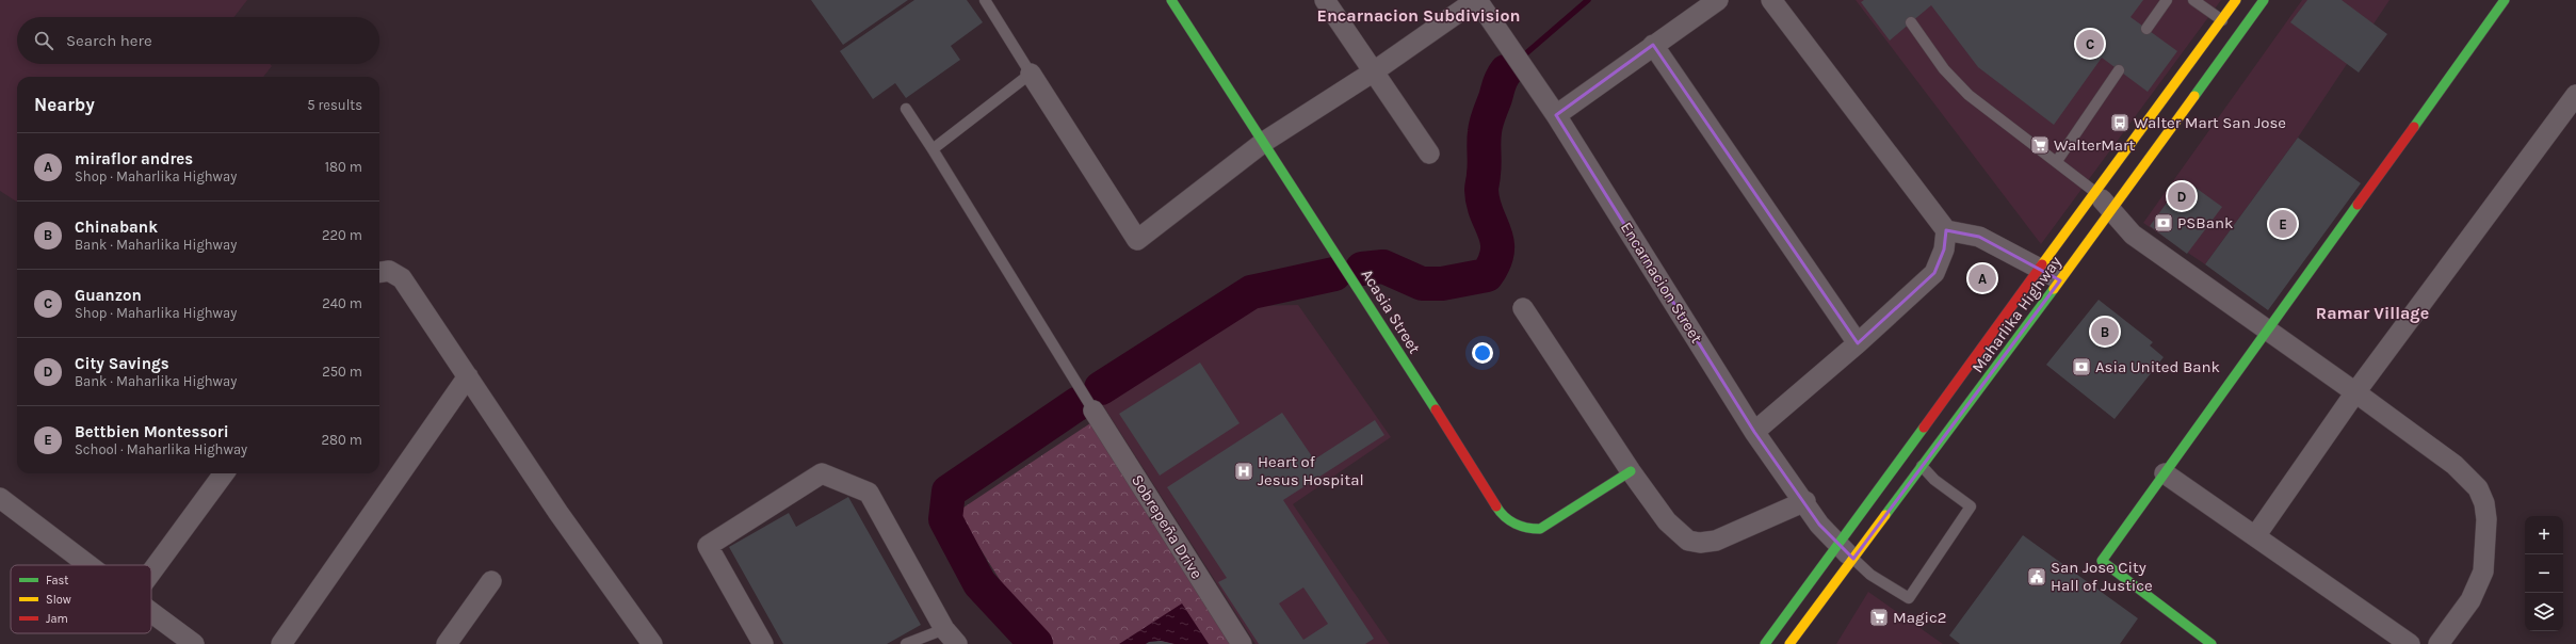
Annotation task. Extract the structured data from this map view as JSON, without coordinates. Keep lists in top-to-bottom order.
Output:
{
  "streets": {
    "main road": ["Acasia Street", "Maharlika Highway"],
    "street": ["Encarnacion Street", "Sobrepeña Drive"]
  },
  "crossings": [
    ["Encarnacion Street", "Maharlika Highway"]
  ],
  "districts": ["Encarnacion Subdivision", "Ramar Village"],
  "places": {
    "bus stop": ["Walter Mart San Jose"],
    "supermarket": ["WalterMart", "Magic2"],
    "bank": ["PSBank", "Asia United Bank"],
    "hospital": ["Heart of Jesus Hospital"],
    "public building": ["San Jose City Hall of Justice"]
  },
  "legend": ["Fast", "Slow", "Jam"],
  "page": {
    "search": "Search here",
    "pins": [
      "C",
      "D",
      "E",
      "A",
      "B"
    ],
    "heading": ["Nearby", "5 results"],
    "list": [
      {
        "mark": "A",
        "name": "miraflor andres",
        "note": "Shop · Maharlika Highway",
        "value": "180 m"
      },
      {
        "mark": "B",
        "name": "Chinabank",
        "note": "Bank · Maharlika Highway",
        "value": "220 m"
      },
      {
        "mark": "C",
        "name": "Guanzon",
        "note": "Shop · Maharlika Highway",
        "value": "240 m"
      },
      {
        "mark": "D",
        "name": "City Savings",
        "note": "Bank · Maharlika Highway",
        "value": "250 m"
      },
      {
        "mark": "E",
        "name": "Bettbien Montessori",
        "note": "School · Maharlika Highway",
        "value": "280 m"
      }
    ],
    "map_buttons": ["+", "−"]
  }
}
